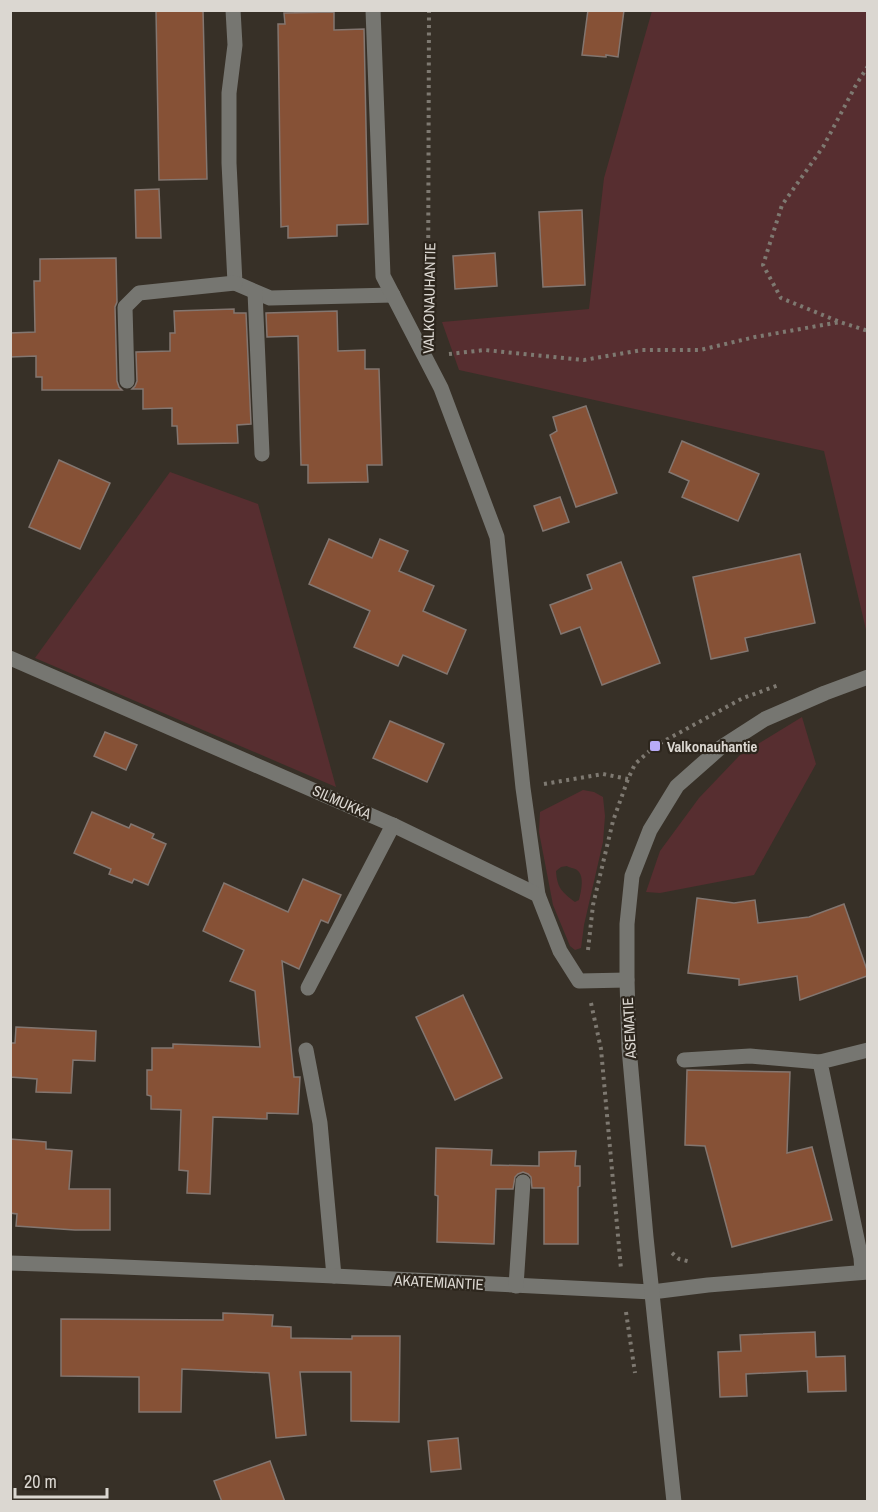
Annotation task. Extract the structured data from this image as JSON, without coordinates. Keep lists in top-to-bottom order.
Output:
{
  "streets": {
    "street": [
      "VALKONAUHANTIE",
      "SILMUKKA",
      "ASEMATIE",
      "AKATEMIANTIE"
    ]
  },
  "crossings": [
    ["VALKONAUHANTIE", "SILMUKKA"],
    ["ASEMATIE", "AKATEMIANTIE"]
  ],
  "places": {
    "transit": ["Valkonauhantie"]
  },
  "scale_bar": "20 m"
}
